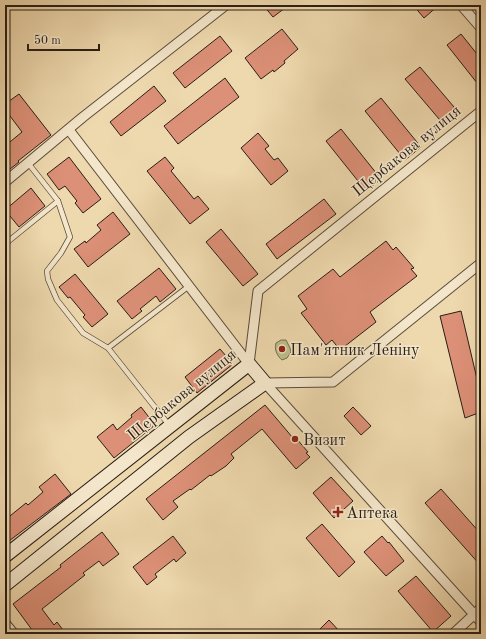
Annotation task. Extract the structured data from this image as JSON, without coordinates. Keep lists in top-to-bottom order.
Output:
{
  "streets": {
    "street": ["Щербакова вулиця"]
  },
  "places": {
    "other": ["Пам'ятник Леніну", "Визит"],
    "health": ["Аптека"]
  },
  "scale_bar": "50 m"
}
